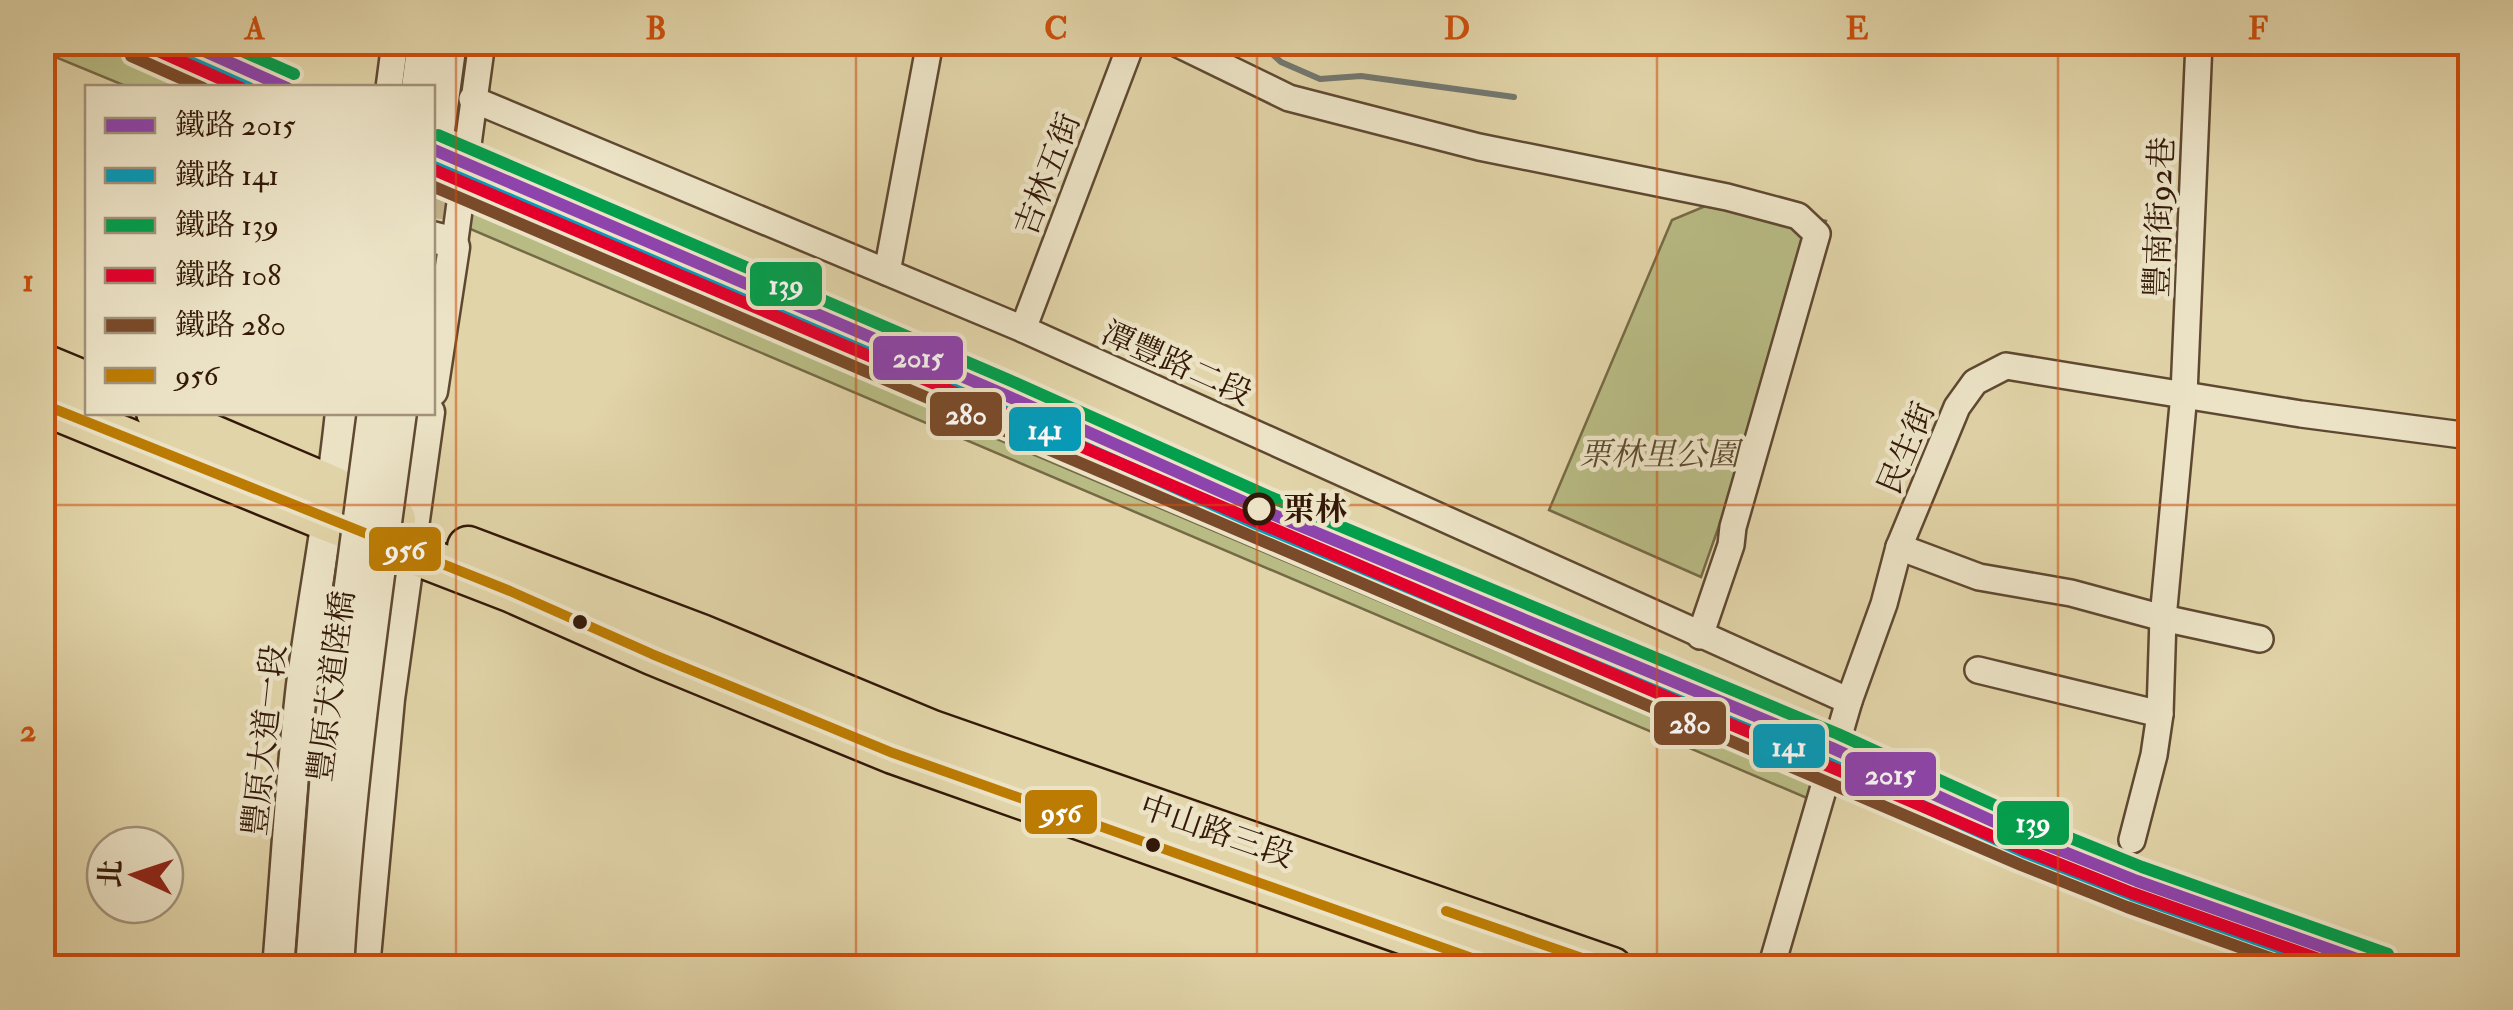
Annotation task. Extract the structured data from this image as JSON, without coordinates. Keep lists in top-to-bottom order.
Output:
{
  "streets": {
    "main road": ["中山路三段"],
    "street": [
      "吉林五街",
      "豐南街92巷",
      "潭豐路二段",
      "民生街",
      "豐原大道陸橋",
      "豐原大道一段"
    ]
  },
  "crossings": [
    ["吉林五街", "潭豐路二段"],
    ["豐南街92巷", "民生街"],
    ["潭豐路二段", "民生街"]
  ],
  "parks": ["栗林里公園"],
  "places": ["栗林"],
  "lines": [
    "rail line 2015",
    "rail line 139",
    "rail line 108",
    "rail line 141",
    "rail line 280",
    "transit line 956"
  ],
  "legend": [
    "鐵路 2015",
    "鐵路 141",
    "鐵路 139",
    "鐵路 108",
    "鐵路 280",
    "956"
  ],
  "north": "left",
  "grid": {
    "columns": [
      "A",
      "B",
      "C",
      "D",
      "E",
      "F"
    ],
    "rows": ["1", "2"]
  }
}
